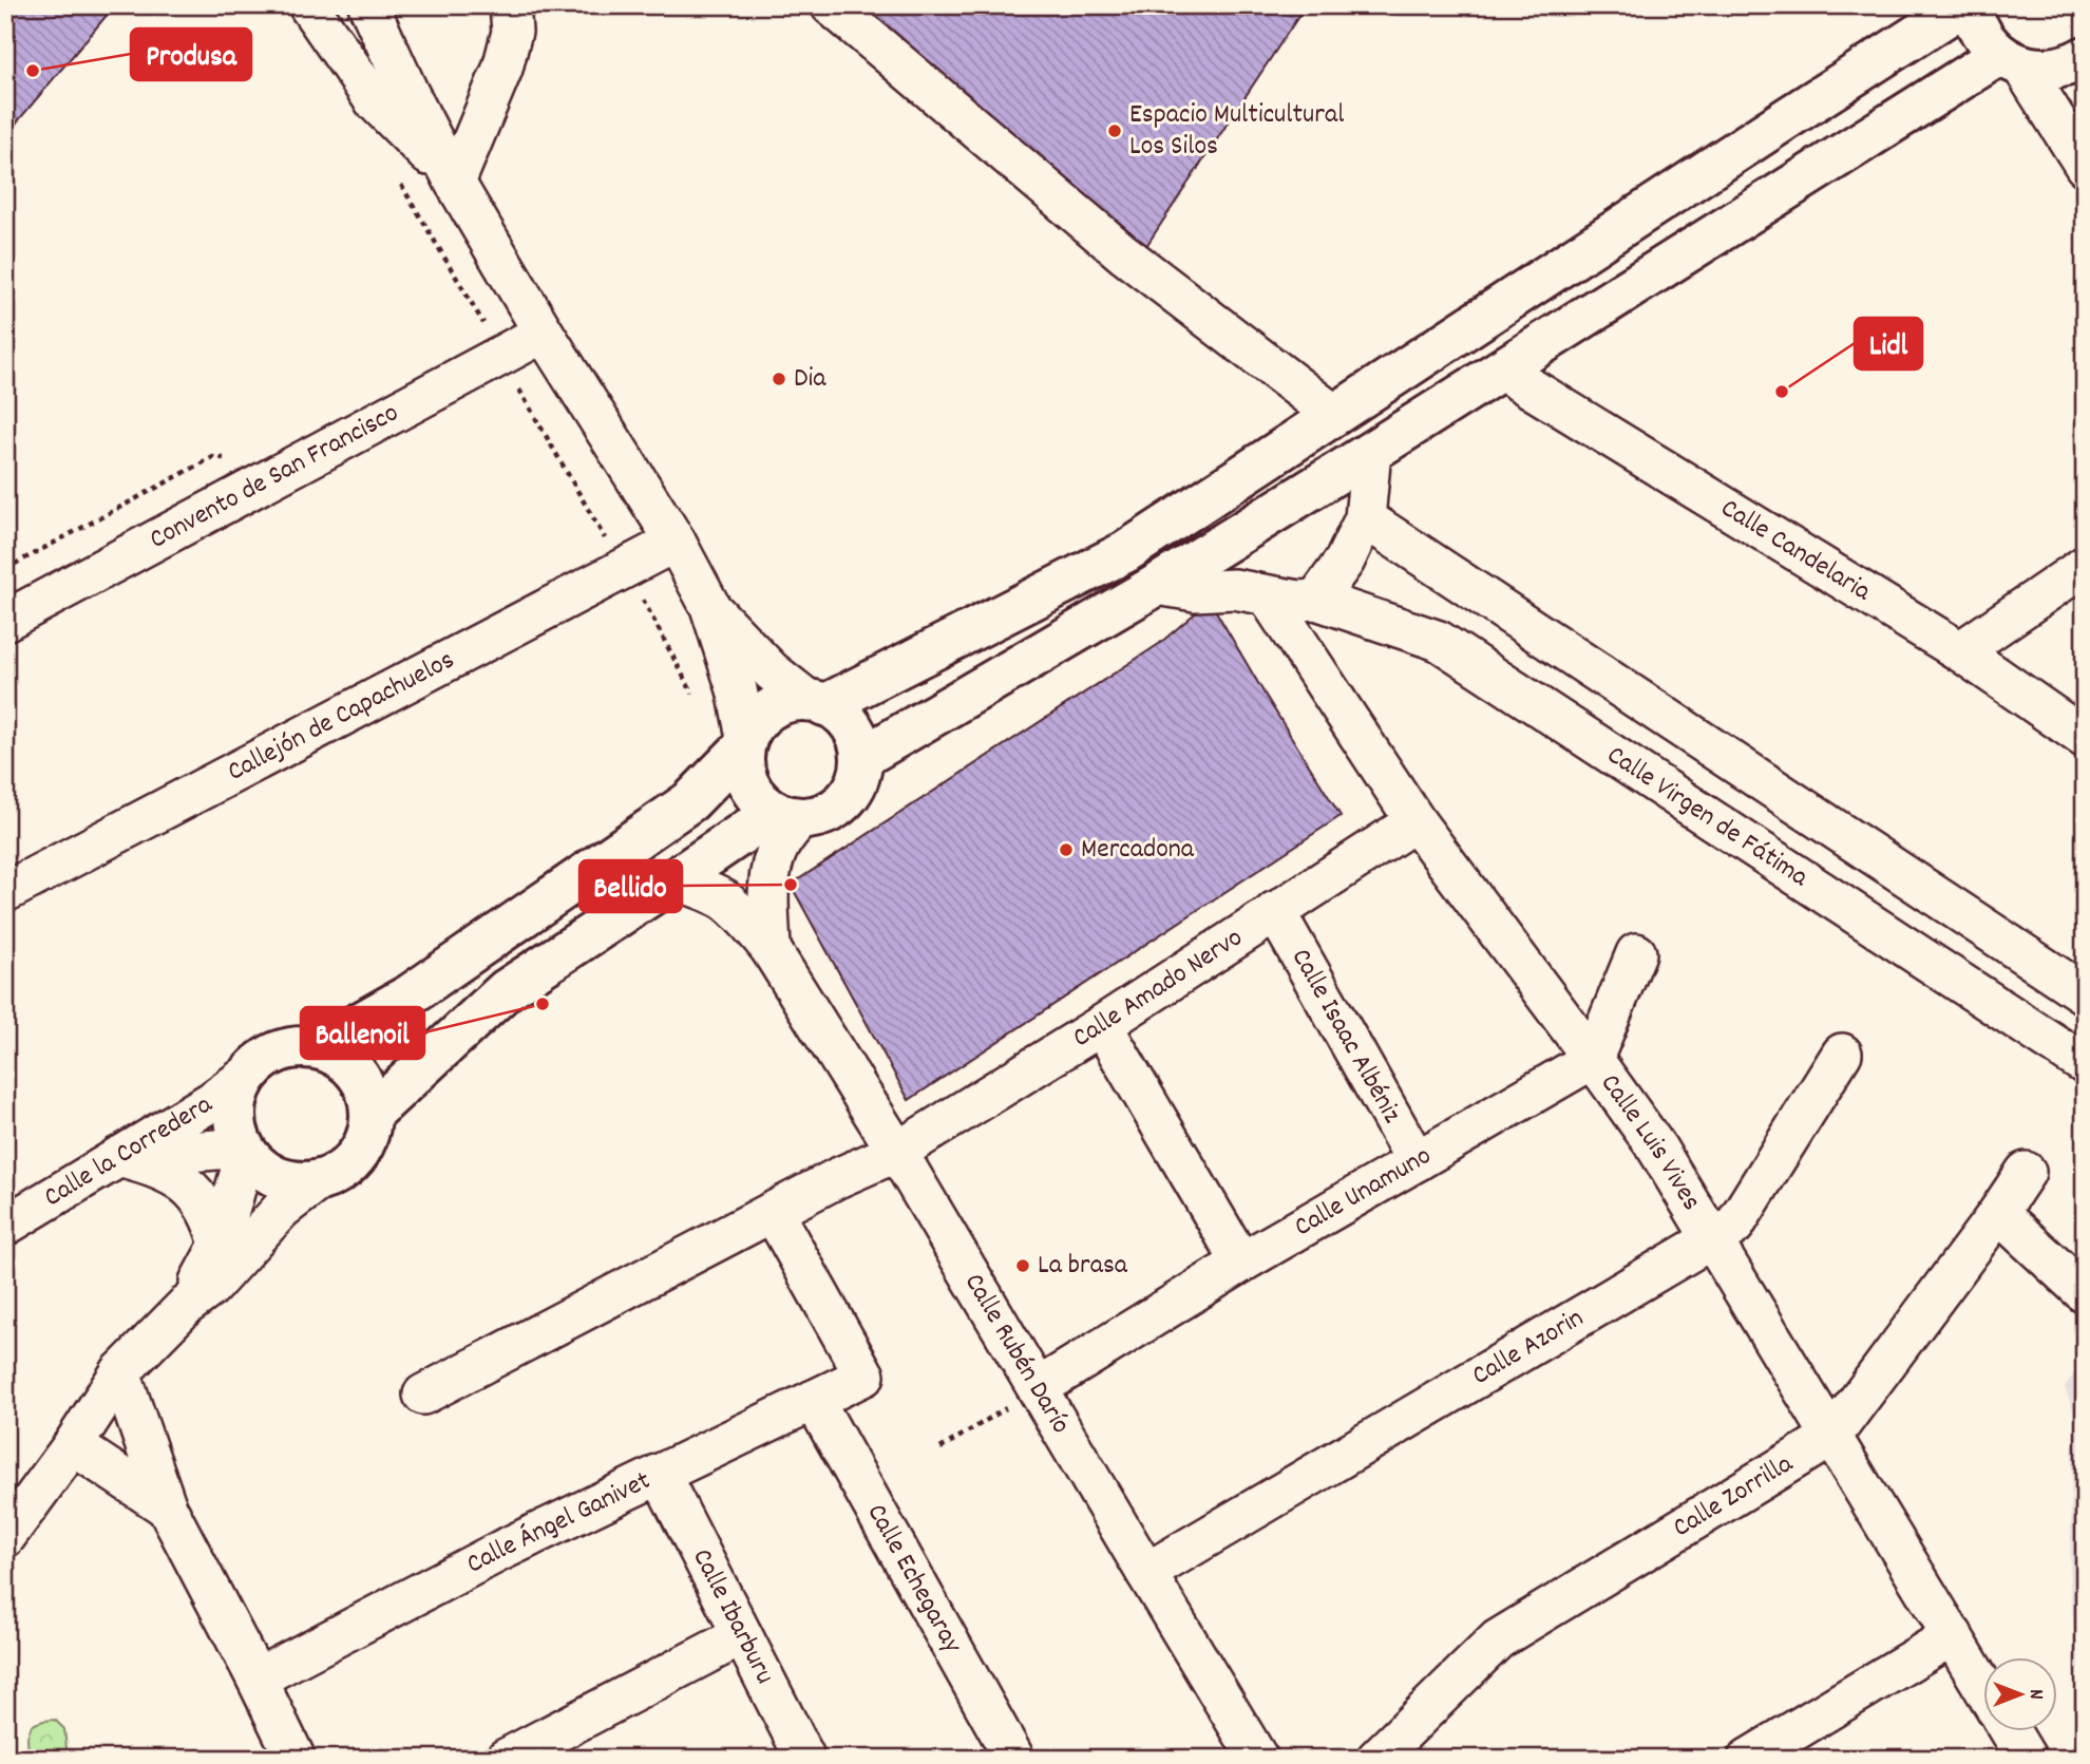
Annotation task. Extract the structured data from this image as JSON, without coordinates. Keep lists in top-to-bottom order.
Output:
{
  "streets": {
    "street": [
      "Convento de San Francisco",
      "Calle Candelaria",
      "Callejón de Capachuelos",
      "Calle Virgen de Fátima",
      "Calle Amado Nervo",
      "Calle Isaac Albéniz",
      "Calle Luis Vives",
      "Calle la Corredera",
      "Calle Unamuno",
      "Calle Azorin",
      "Calle Rubén Darío",
      "Calle Zorrilla",
      "Calle Ángel Ganivet",
      "Calle Echegaray",
      "Calle Ibarburu"
    ]
  },
  "crossings": [
    ["Calle Virgen de Fátima", "Calle Luis Vives"],
    ["Calle Amado Nervo", "Calle Isaac Albéniz"],
    ["Calle Amado Nervo", "Calle Luis Vives"],
    ["Calle Amado Nervo", "Calle Rubén Darío"],
    ["Calle Amado Nervo", "Calle Ángel Ganivet"],
    ["Calle Isaac Albéniz", "Calle Unamuno"],
    ["Calle Luis Vives", "Calle Unamuno"],
    ["Calle Luis Vives", "Calle Azorin"],
    ["Calle Luis Vives", "Calle Zorrilla"],
    ["Calle Unamuno", "Calle Rubén Darío"],
    ["Calle Azorin", "Calle Rubén Darío"],
    ["Calle Ángel Ganivet", "Calle Echegaray"],
    ["Calle Ángel Ganivet", "Calle Ibarburu"]
  ],
  "places": [
    "Produsa",
    "Espacio Multicultural Los Silos",
    "Dia",
    "Lidl",
    "Mercadona",
    "Bellido",
    "Ballenoil",
    "La brasa"
  ],
  "north": "right"
}
